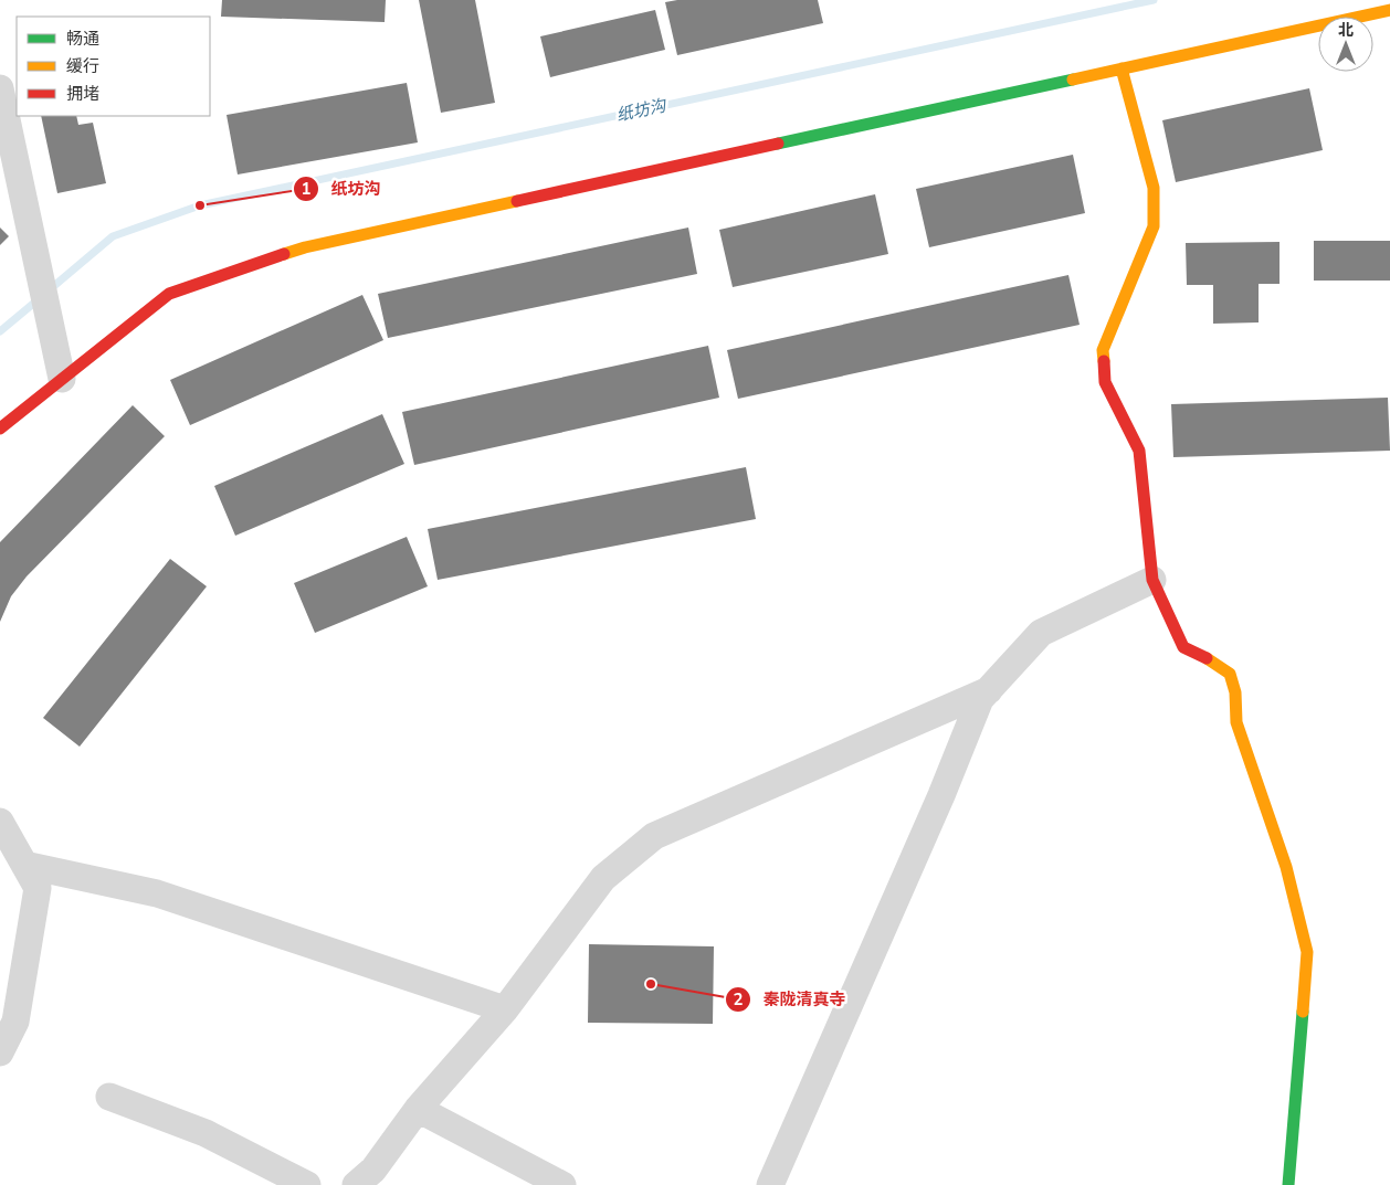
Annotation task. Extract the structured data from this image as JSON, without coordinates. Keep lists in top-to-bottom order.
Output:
{
  "water": ["纸坊沟"],
  "places": ["纸坊沟", "秦陇清真寺"],
  "legend": ["畅通", "缓行", "拥堵"],
  "north": "top"
}
